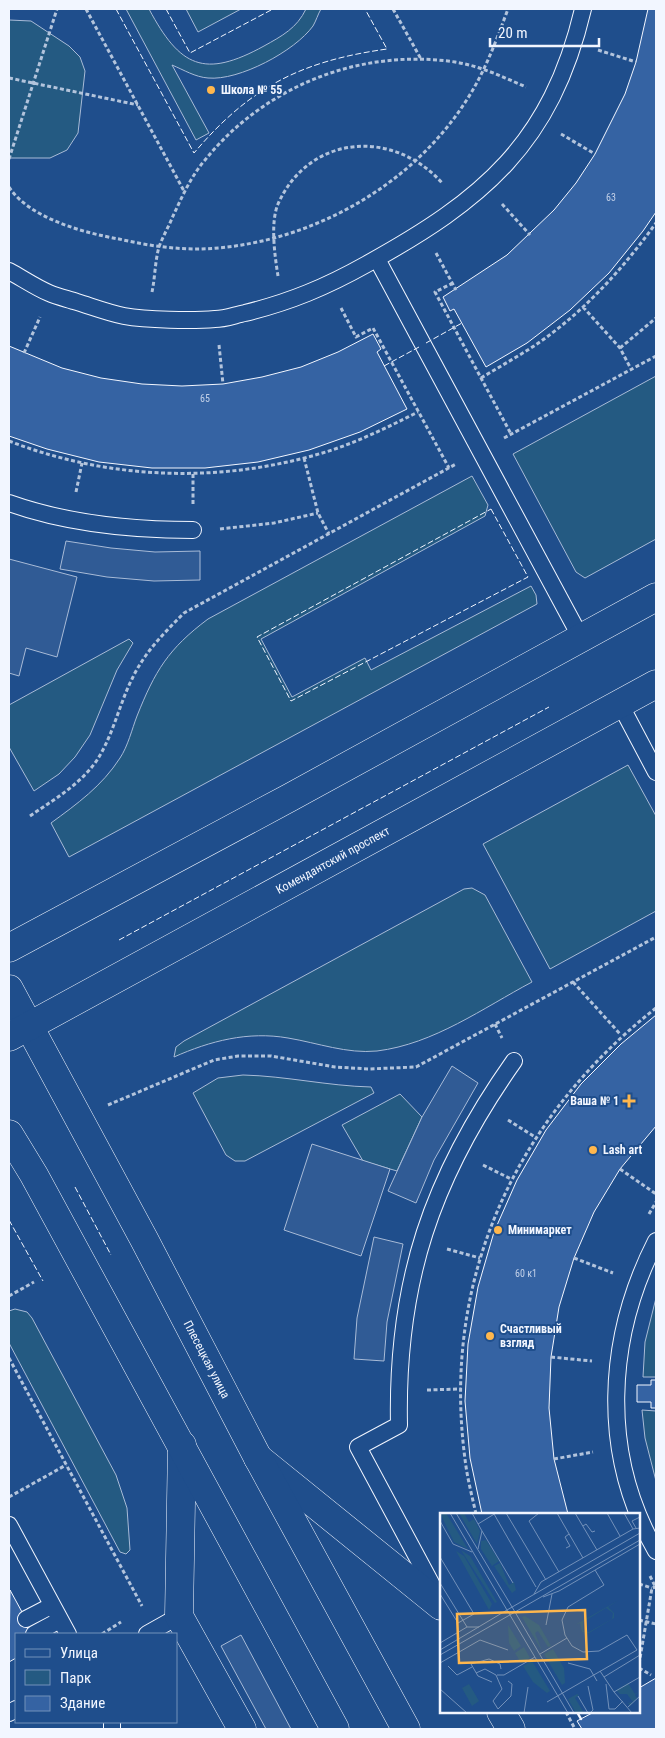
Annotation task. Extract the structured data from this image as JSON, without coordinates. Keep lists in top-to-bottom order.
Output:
{
  "streets": {
    "street": ["Комендантский проспект", "Плесецкая улица"]
  },
  "crossings": [
    ["Комендантский проспект", "Плесецкая улица"]
  ],
  "places": {
    "other": [
      "Школа № 55",
      "Lash art",
      "Минимаркет",
      "Счастливый взгляд"
    ],
    "health": ["Ваша № 1"]
  },
  "house_numbers": ["63", "65", "60 к1"],
  "legend": ["Улица", "Парк", "Здание"],
  "scale_bar": "20 m"
}
